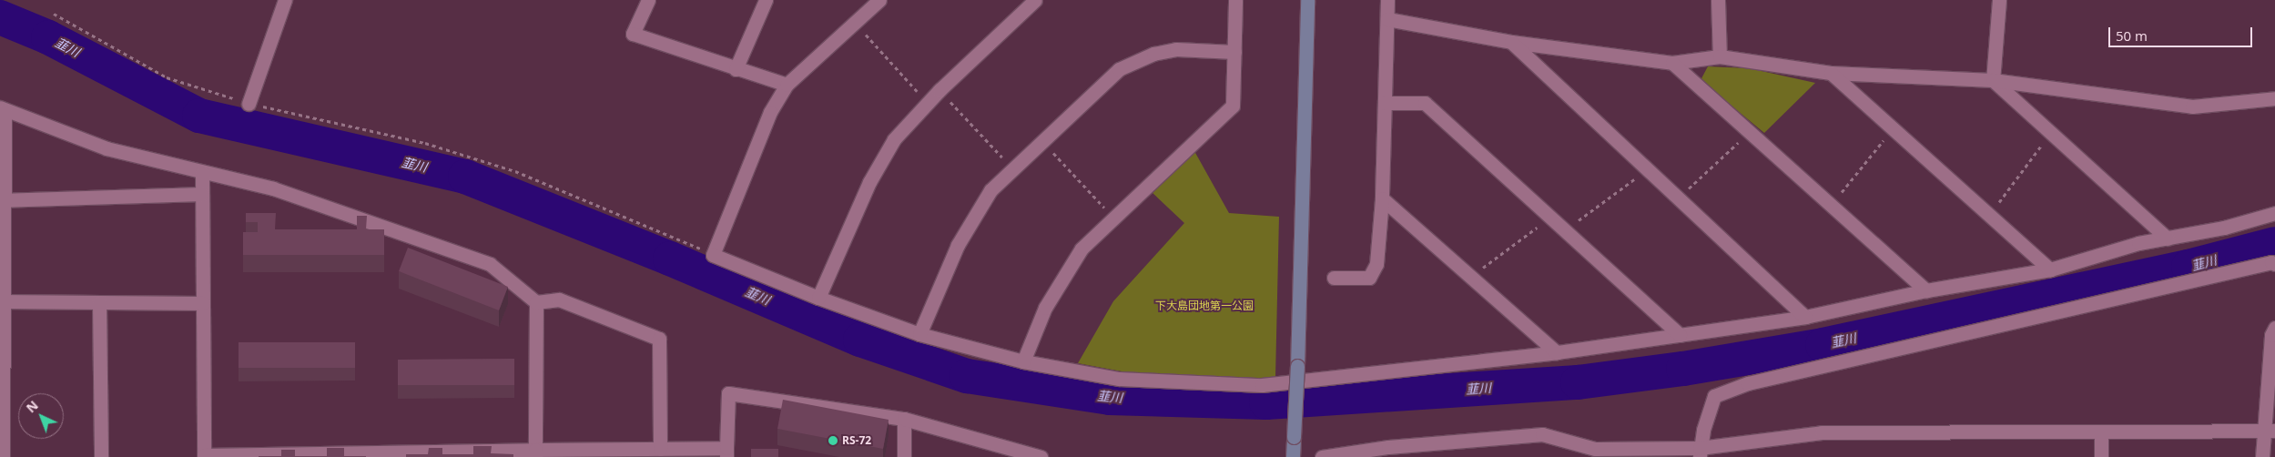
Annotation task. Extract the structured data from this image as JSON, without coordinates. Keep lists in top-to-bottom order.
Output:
{
  "water": ["韮川"],
  "parks": ["下大島団地第一公園"],
  "places": ["RS-72"],
  "scale_bar": "50 m",
  "north": "top left"
}
